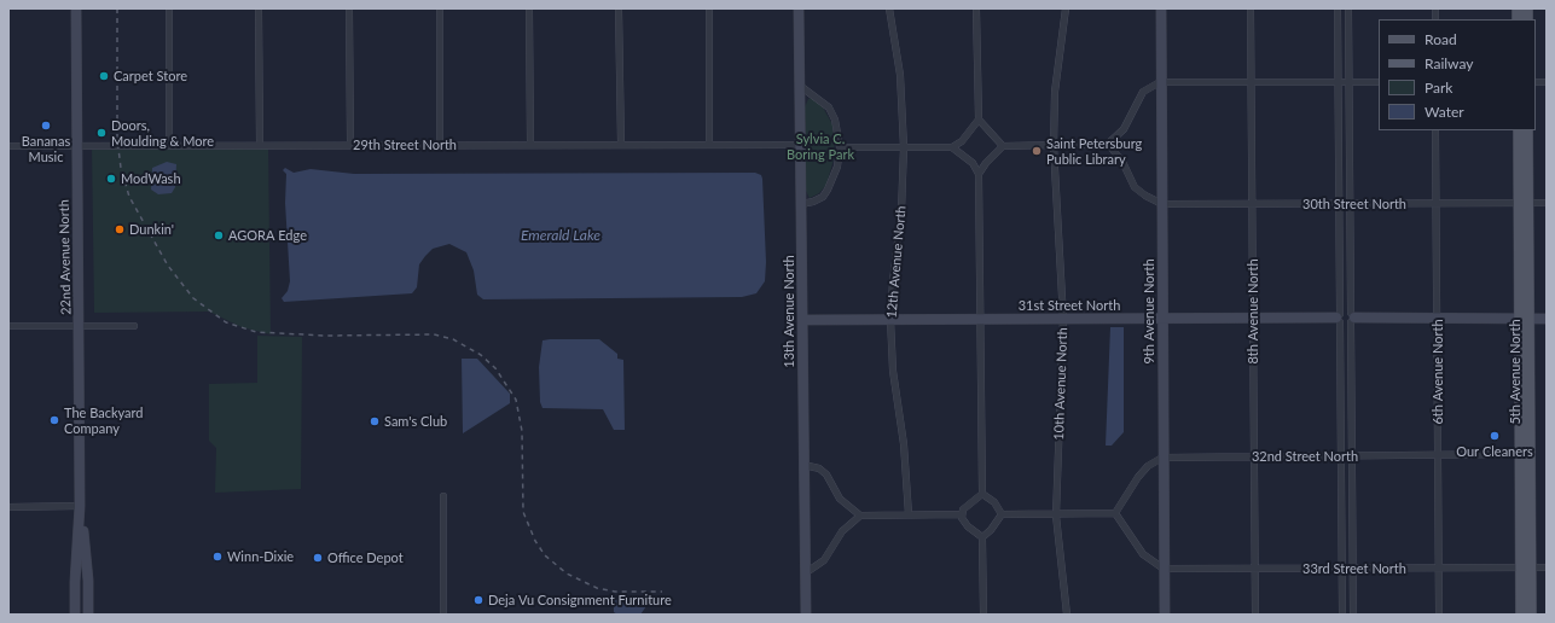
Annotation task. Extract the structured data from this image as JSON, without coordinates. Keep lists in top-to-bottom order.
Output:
{
  "streets": {
    "main road": ["5th Avenue North"],
    "street": [
      "29th Street North",
      "30th Street North",
      "22nd Avenue North",
      "12th Avenue North",
      "31st Street North",
      "13th Avenue North",
      "9th Avenue North",
      "8th Avenue North",
      "6th Avenue North",
      "10th Avenue North",
      "32nd Street North",
      "33rd Street North"
    ]
  },
  "crossings": [
    ["29th Street North", "22nd Avenue North"],
    ["29th Street North", "13th Avenue North"],
    ["30th Street North", "9th Avenue North"],
    ["30th Street North", "8th Avenue North"],
    ["30th Street North", "6th Avenue North"],
    ["30th Street North", "5th Avenue North"],
    ["12th Avenue North", "31st Street North"],
    ["31st Street North", "13th Avenue North"],
    ["31st Street North", "9th Avenue North"],
    ["31st Street North", "8th Avenue North"],
    ["31st Street North", "10th Avenue North"],
    ["9th Avenue North", "32nd Street North"],
    ["9th Avenue North", "33rd Street North"],
    ["8th Avenue North", "32nd Street North"],
    ["8th Avenue North", "33rd Street North"],
    ["6th Avenue North", "32nd Street North"],
    ["6th Avenue North", "33rd Street North"],
    ["5th Avenue North", "32nd Street North"],
    ["5th Avenue North", "33rd Street North"]
  ],
  "water": ["Emerald Lake"],
  "parks": ["Sylvia C. Boring Park"],
  "places": [
    "Carpet Store",
    "Bananas Music",
    "Doors, Moulding & More",
    "Saint Petersburg Public Library",
    "ModWash",
    "Dunkin'",
    "AGORA Edge",
    "The Backyard Company",
    "Sam's Club",
    "Our Cleaners",
    "Winn-Dixie",
    "Office Depot",
    "Deja Vu Consignment Furniture"
  ],
  "legend": [
    "Road",
    "Railway",
    "Park",
    "Water"
  ]
}
